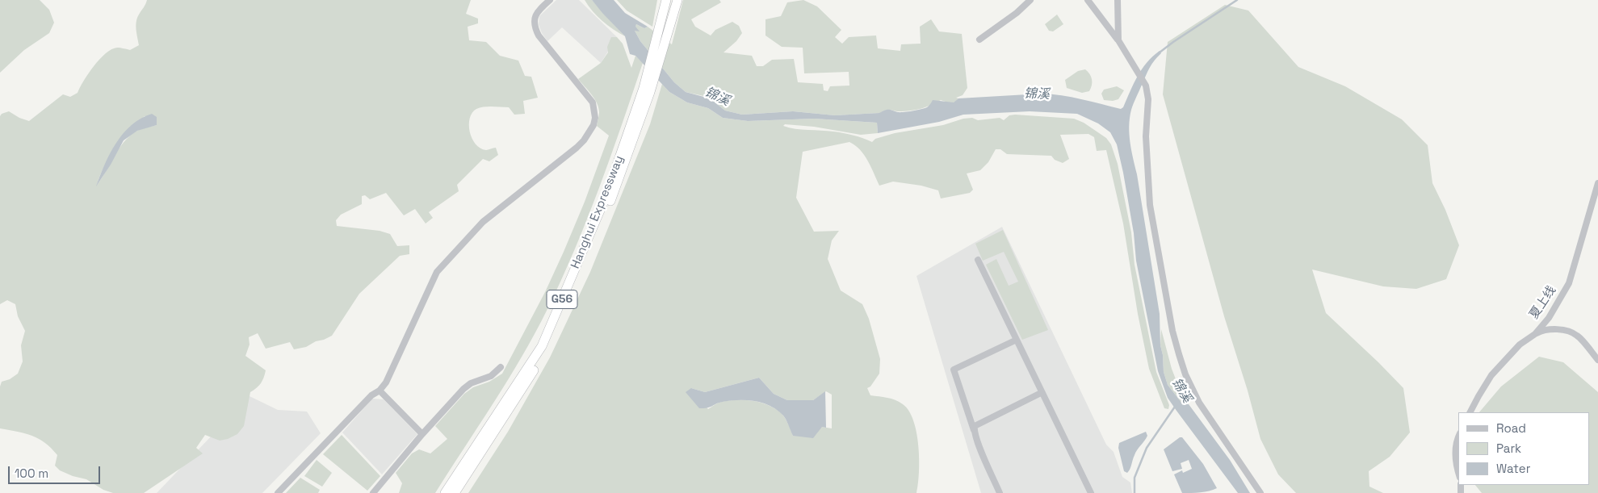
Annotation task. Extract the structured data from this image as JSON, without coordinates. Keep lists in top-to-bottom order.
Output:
{
  "streets": {
    "highway": ["Hanghui Expressway", "G56"],
    "street": ["夏上线"]
  },
  "water": ["锦溪"],
  "legend": ["Road", "Park", "Water"],
  "scale_bar": "100 m"
}
